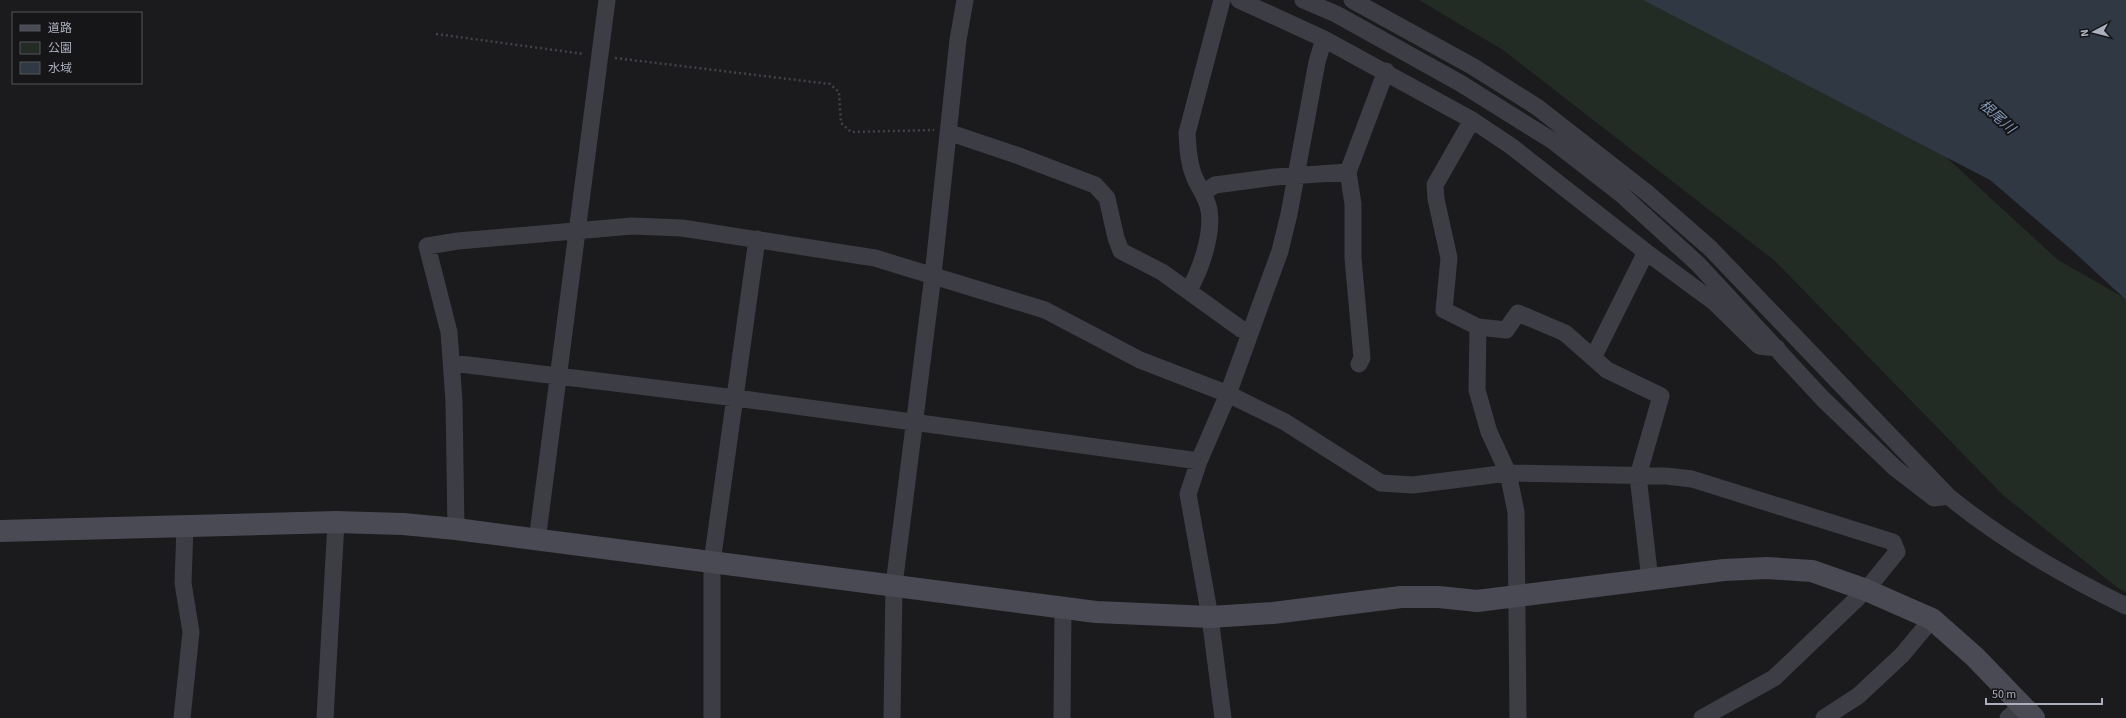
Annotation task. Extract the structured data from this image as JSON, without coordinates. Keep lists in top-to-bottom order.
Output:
{
  "water": ["根尾川"],
  "legend": ["道路", "公園", "水域"],
  "scale_bar": "50 m",
  "north": "left"
}
